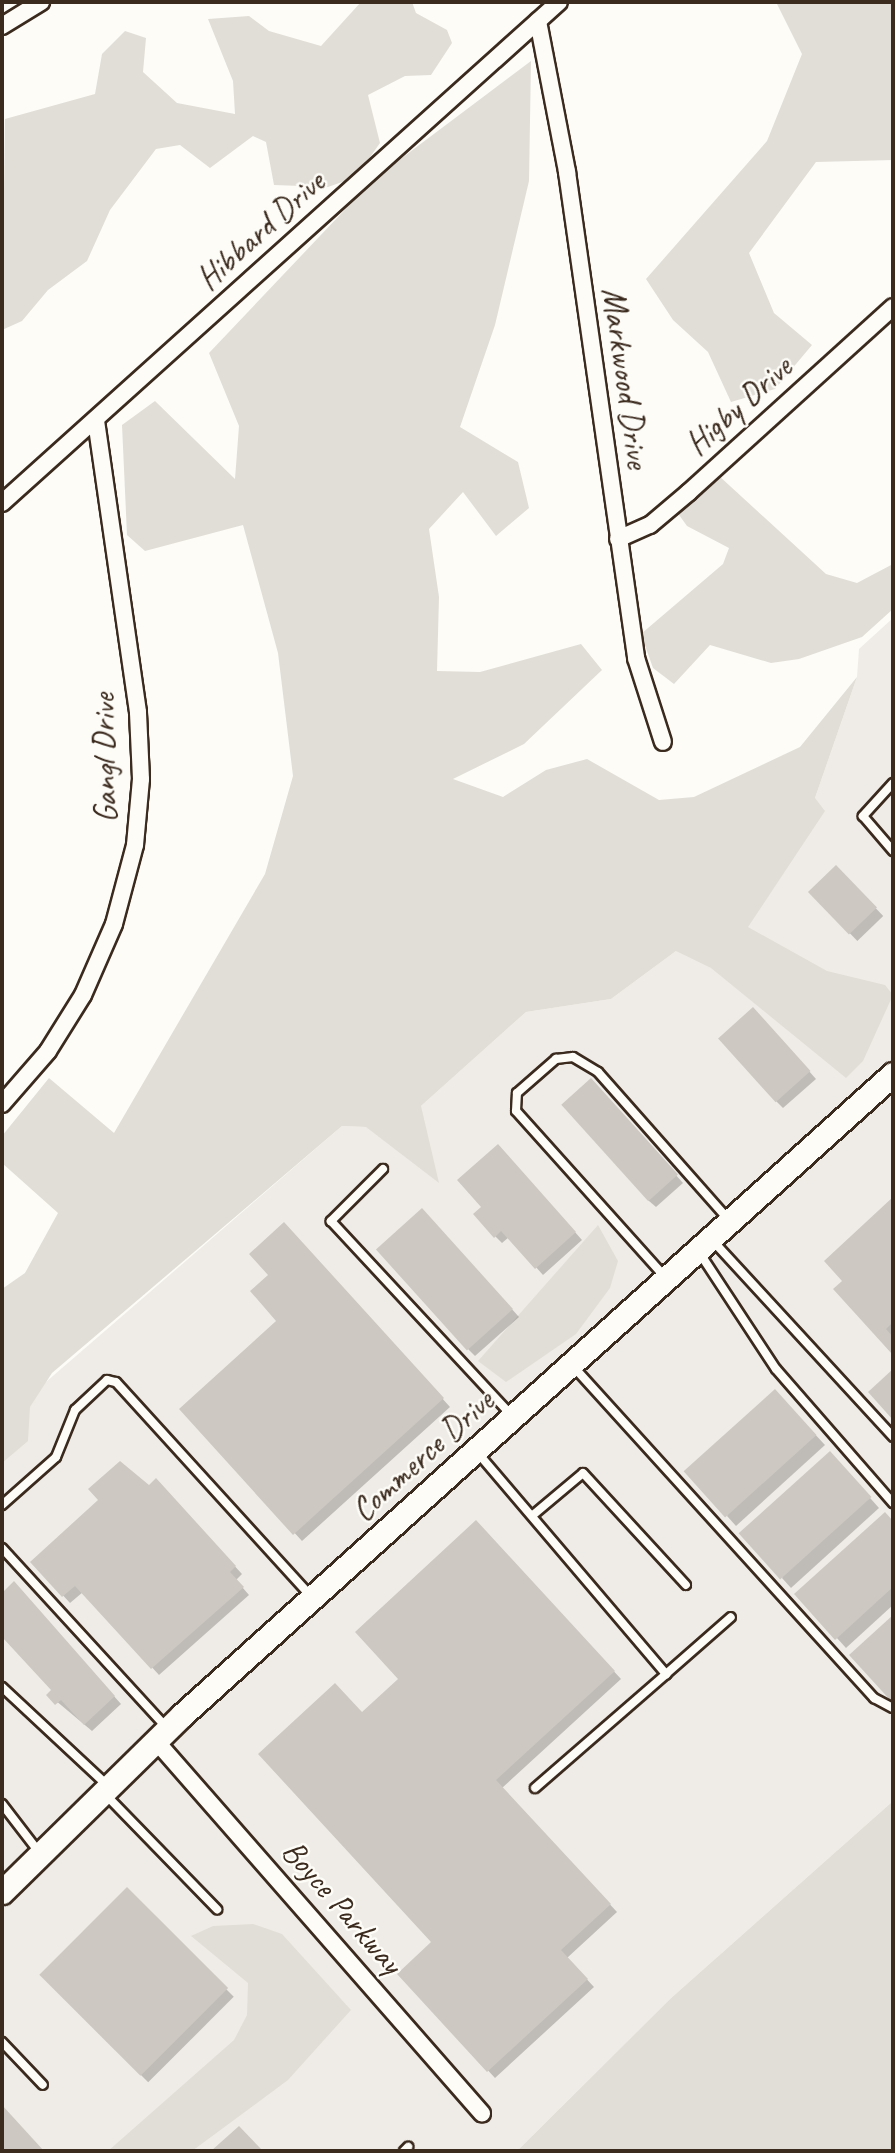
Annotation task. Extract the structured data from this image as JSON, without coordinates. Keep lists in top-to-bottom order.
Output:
{
  "streets": {
    "street": [
      "Hibbard Drive",
      "Markwood Drive",
      "Higby Drive",
      "Gangl Drive",
      "Commerce Drive",
      "Boyce Parkway"
    ]
  },
  "crossings": [
    ["Hibbard Drive", "Markwood Drive"],
    ["Hibbard Drive", "Gangl Drive"],
    ["Markwood Drive", "Higby Drive"],
    ["Commerce Drive", "Boyce Parkway"]
  ]
}
